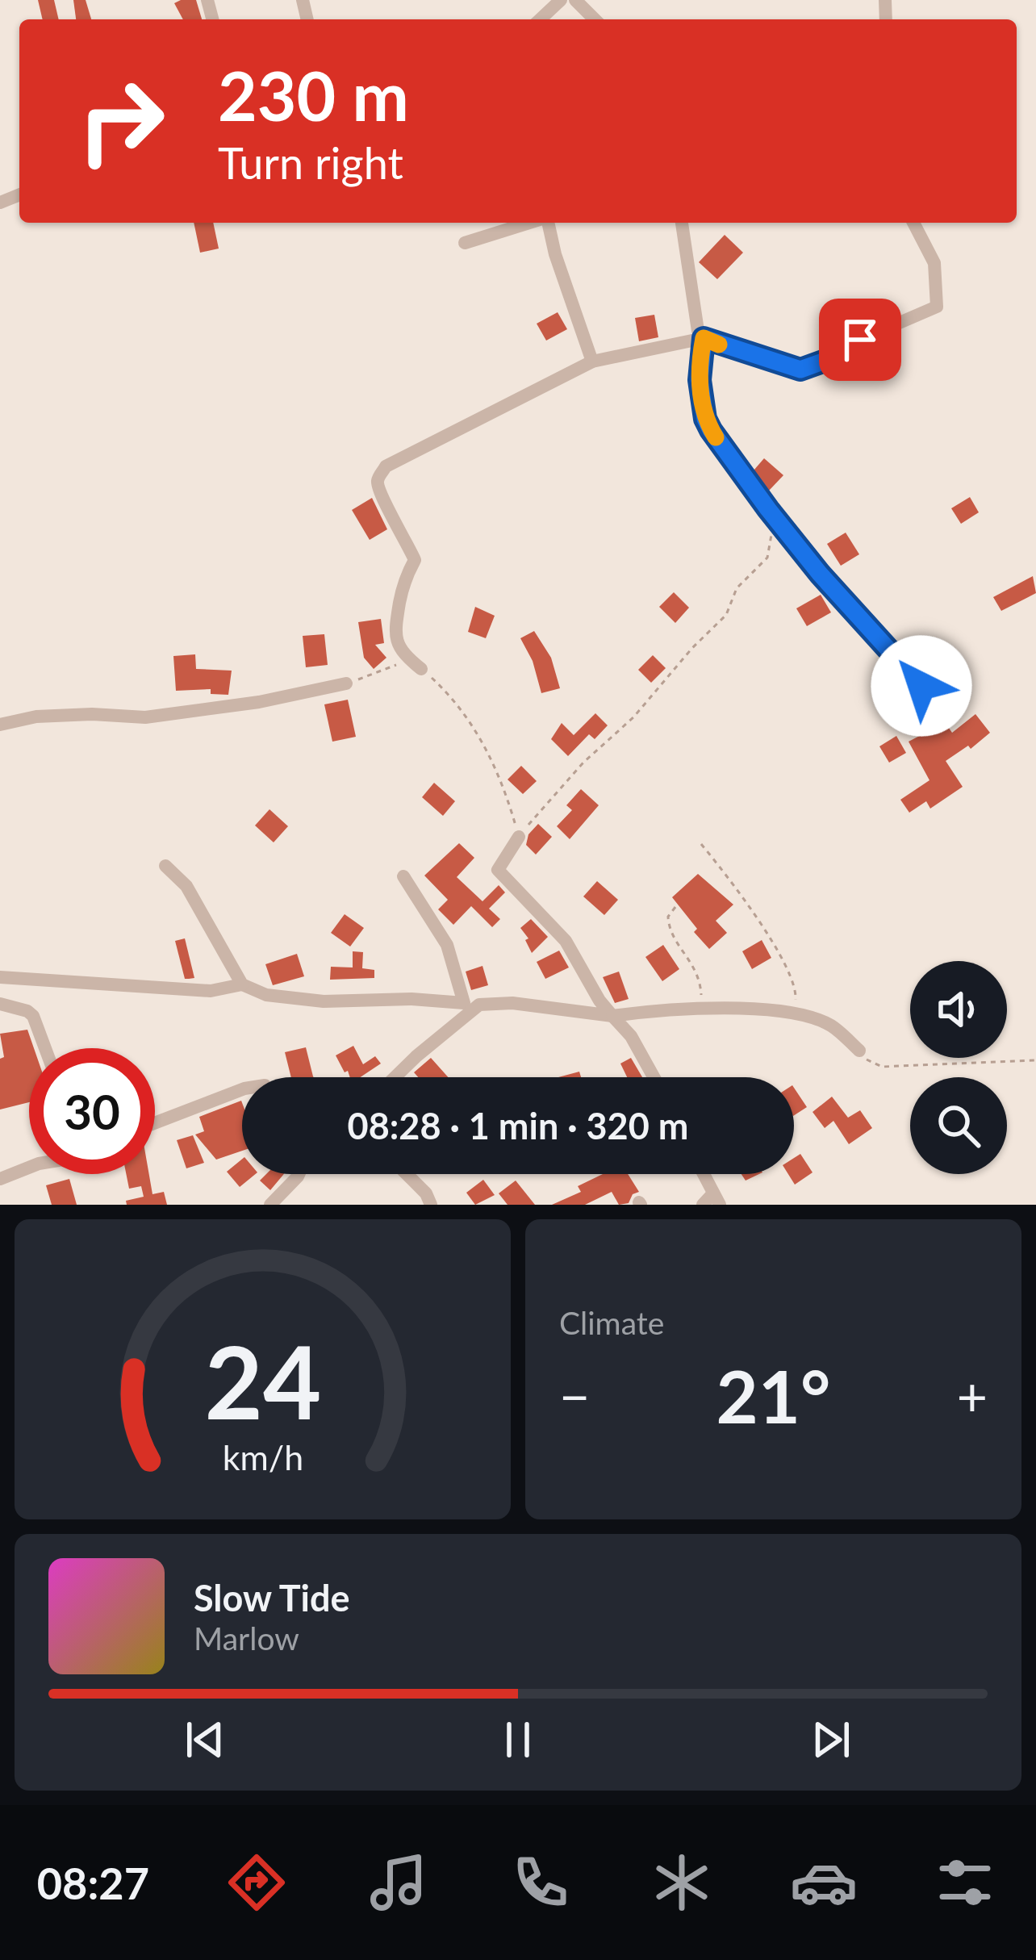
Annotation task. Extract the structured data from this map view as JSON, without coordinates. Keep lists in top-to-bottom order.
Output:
{
  "page": {
    "turn": ["230 m", "Turn right"],
    "limit": "30",
    "trip": "08:28 · 1 min · 320 m",
    "tile": "Climate",
    "heat": ["−", "21°", "+"],
    "song": ["Slow Tide", "Marlow"],
    "tabs": "08:27",
    "gauge": ["24", "km/h"]
  }
}
